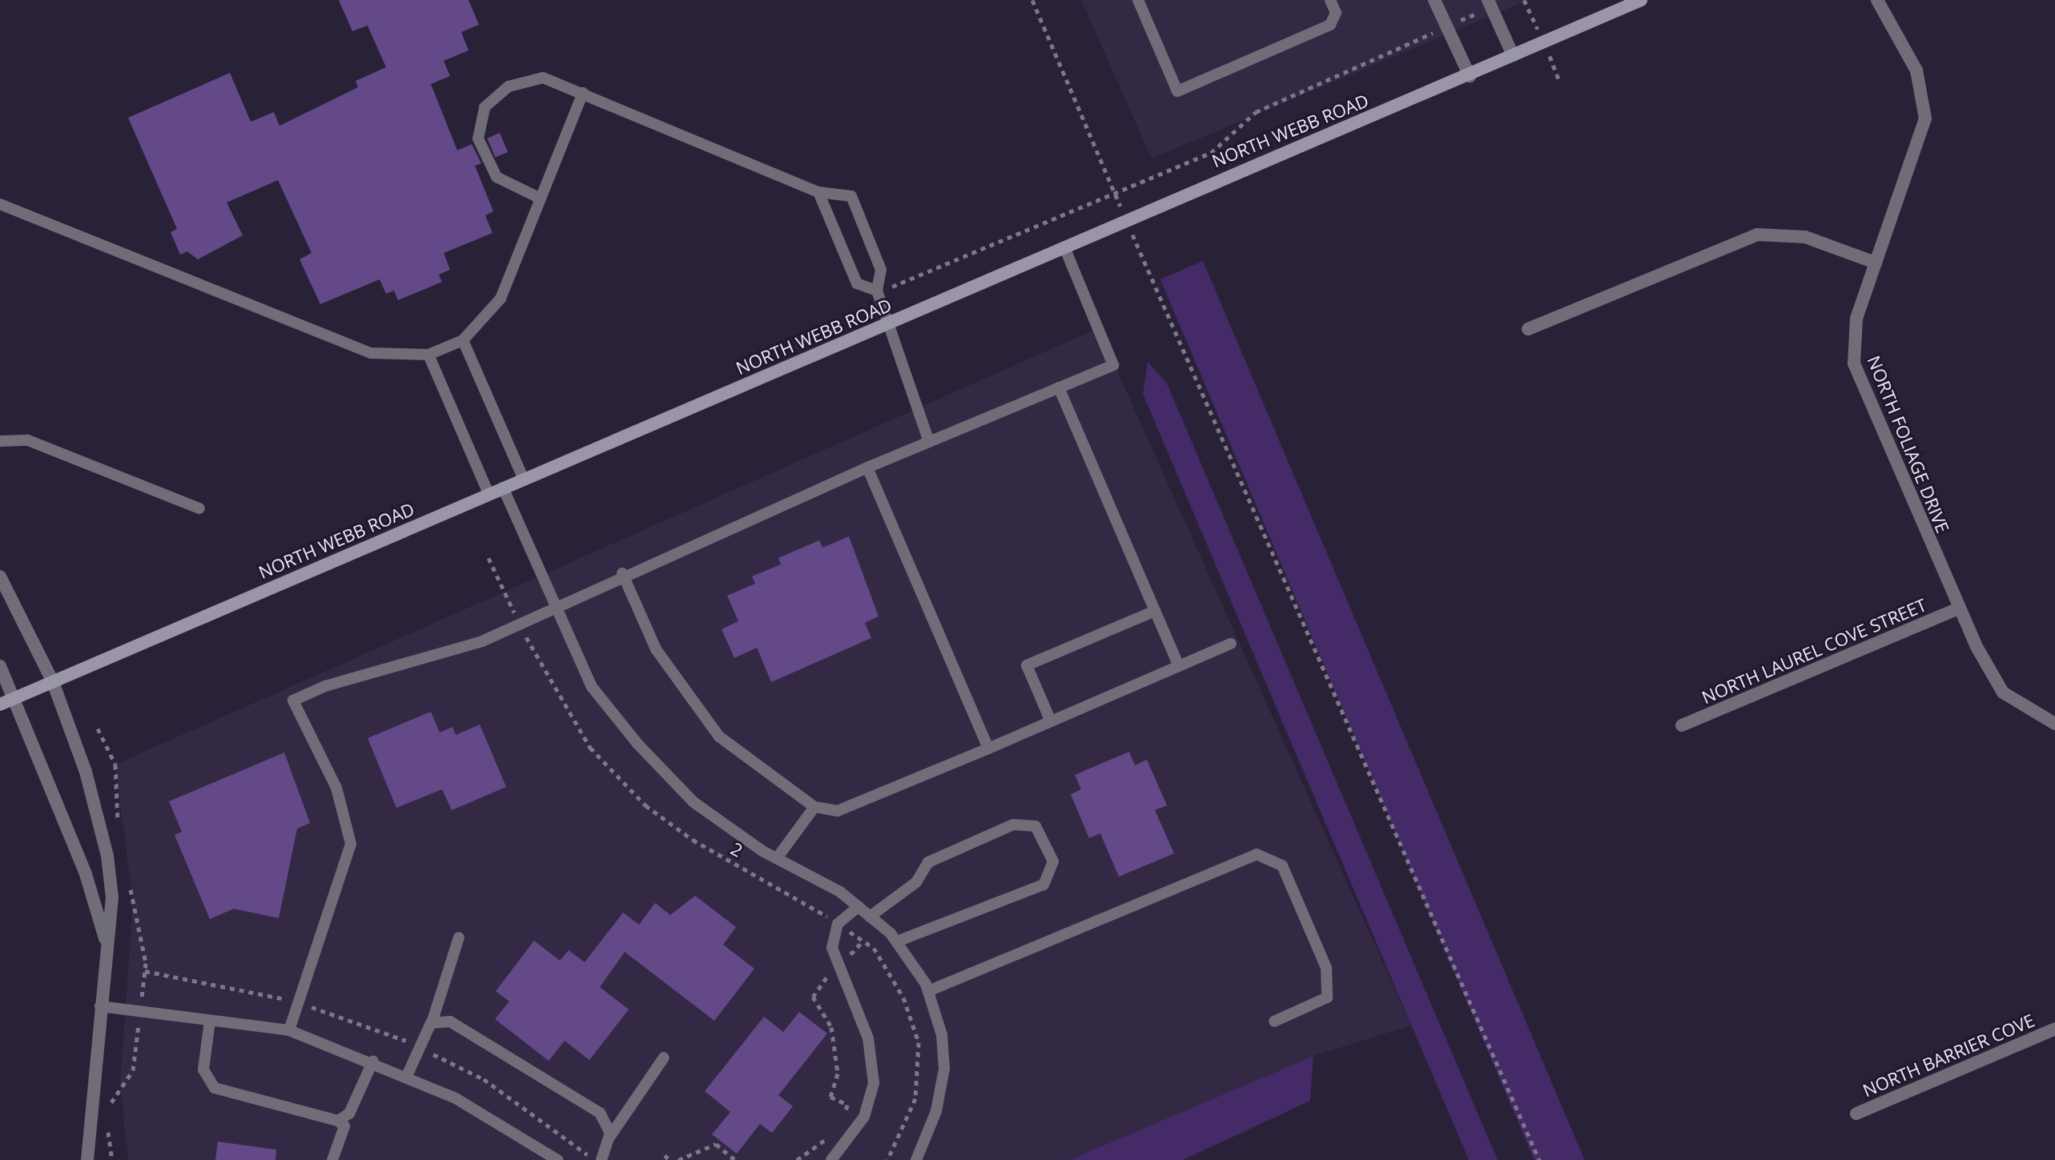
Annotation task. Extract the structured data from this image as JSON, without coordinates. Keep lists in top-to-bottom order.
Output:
{
  "streets": {
    "main road": ["NORTH WEBB ROAD"],
    "street": ["NORTH FOLIAGE DRIVE", "NORTH LAUREL COVE STREET", "NORTH BARRIER COVE"],
    "path": ["2"]
  },
  "crossings": [
    ["NORTH FOLIAGE DRIVE", "NORTH LAUREL COVE STREET"]
  ]
}
